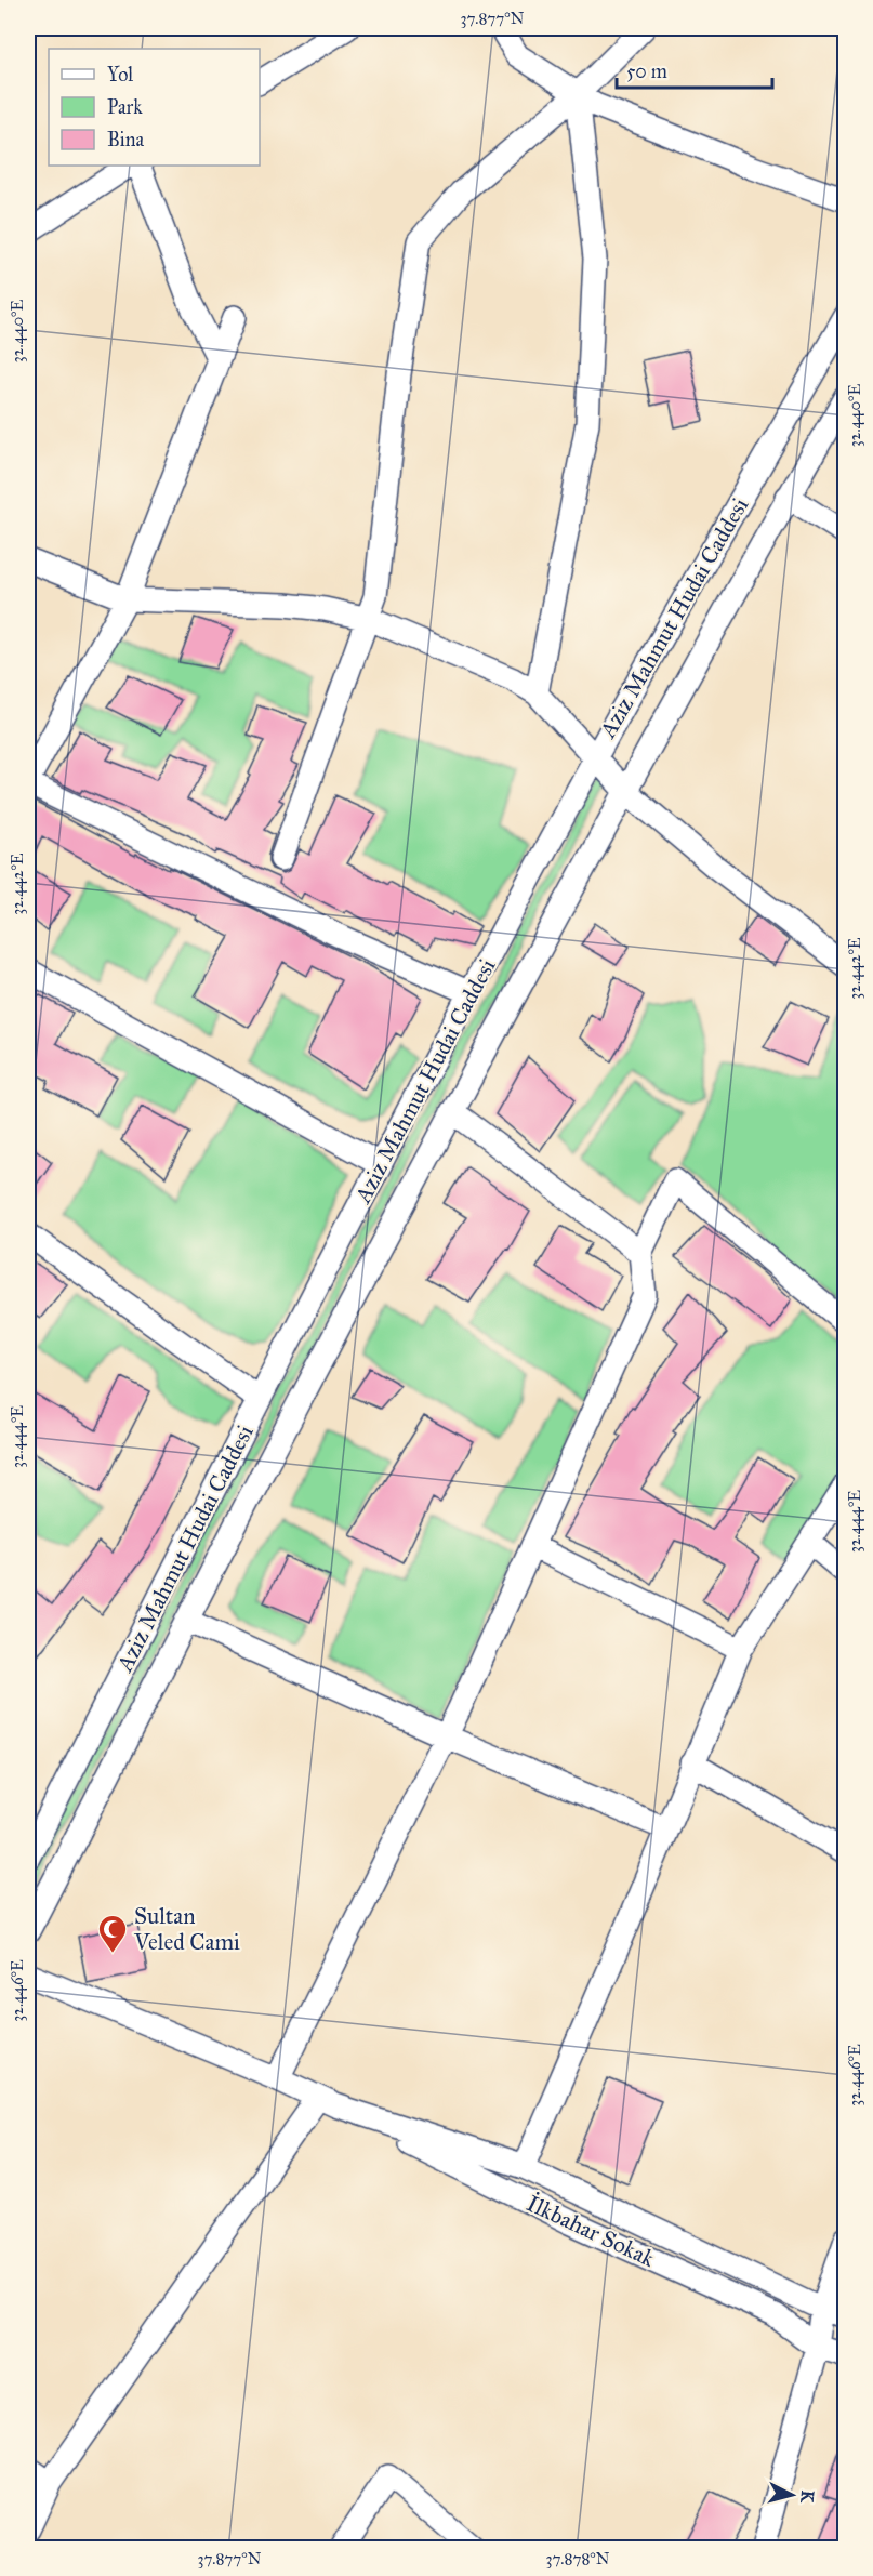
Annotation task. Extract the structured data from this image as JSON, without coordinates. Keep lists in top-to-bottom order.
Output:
{
  "streets": {
    "street": ["Aziz Mahmut Hudai Caddesi", "İlkbahar Sokak"]
  },
  "places": {
    "mosque": ["Sultan Veled Cami"]
  },
  "legend": ["Yol", "Park", "Bina"],
  "scale_bar": "50 m",
  "north": "right",
  "coordinates": [
    "37.877°N",
    "32.440°E",
    "32.442°E",
    "32.444°E",
    "32.446°E",
    "37.878°N"
  ]
}
